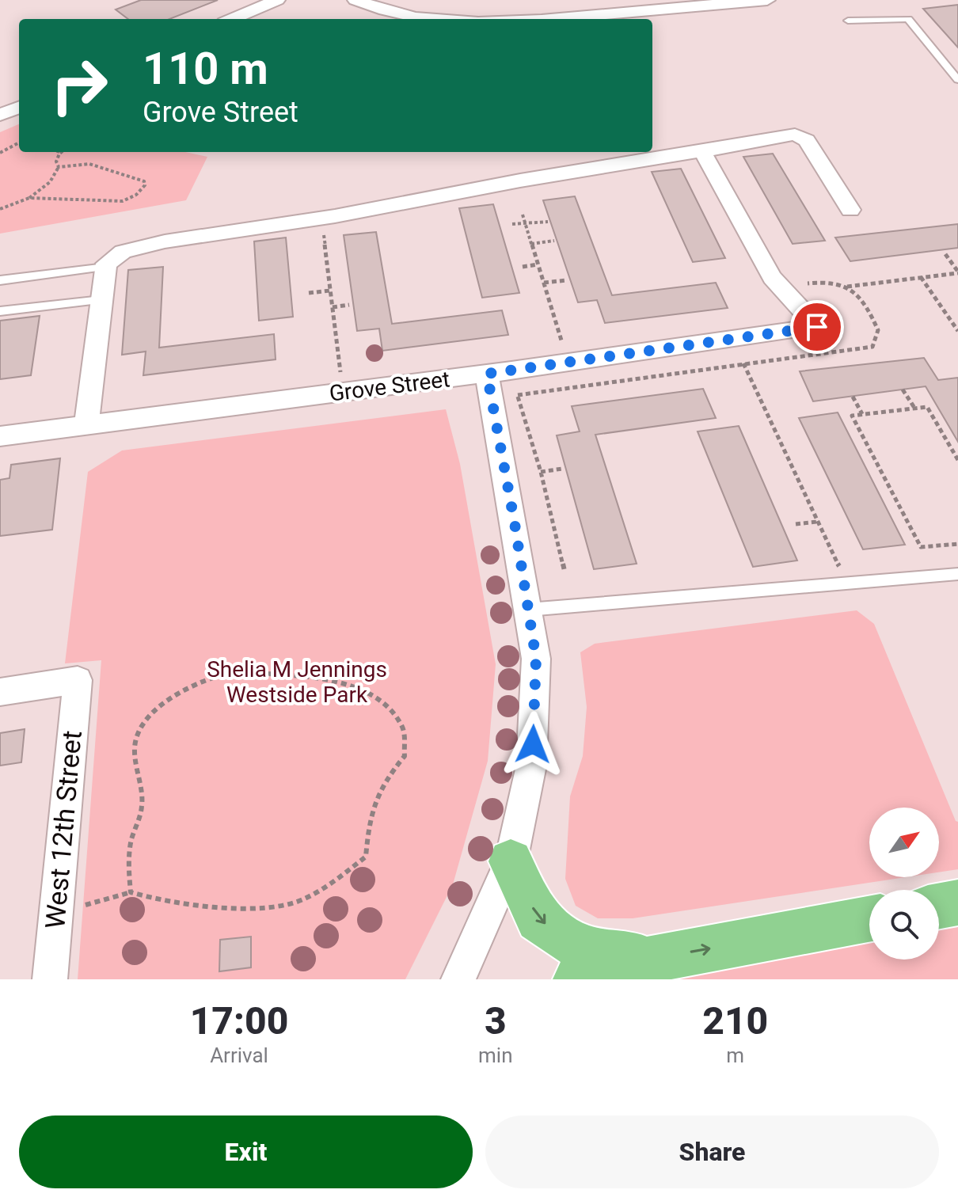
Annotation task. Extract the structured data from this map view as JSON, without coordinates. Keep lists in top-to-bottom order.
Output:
{
  "streets": {
    "street": ["Grove Street", "West 12th Street"]
  },
  "parks": ["Shelia M Jennings Westside Park"],
  "north": "top right",
  "page": {
    "turn": ["110 m", "Grove Street"],
    "eta": [
      "17:00",
      "Arrival",
      "3",
      "min",
      "210",
      "m"
    ],
    "buttons": ["Exit", "Share"]
  }
}
